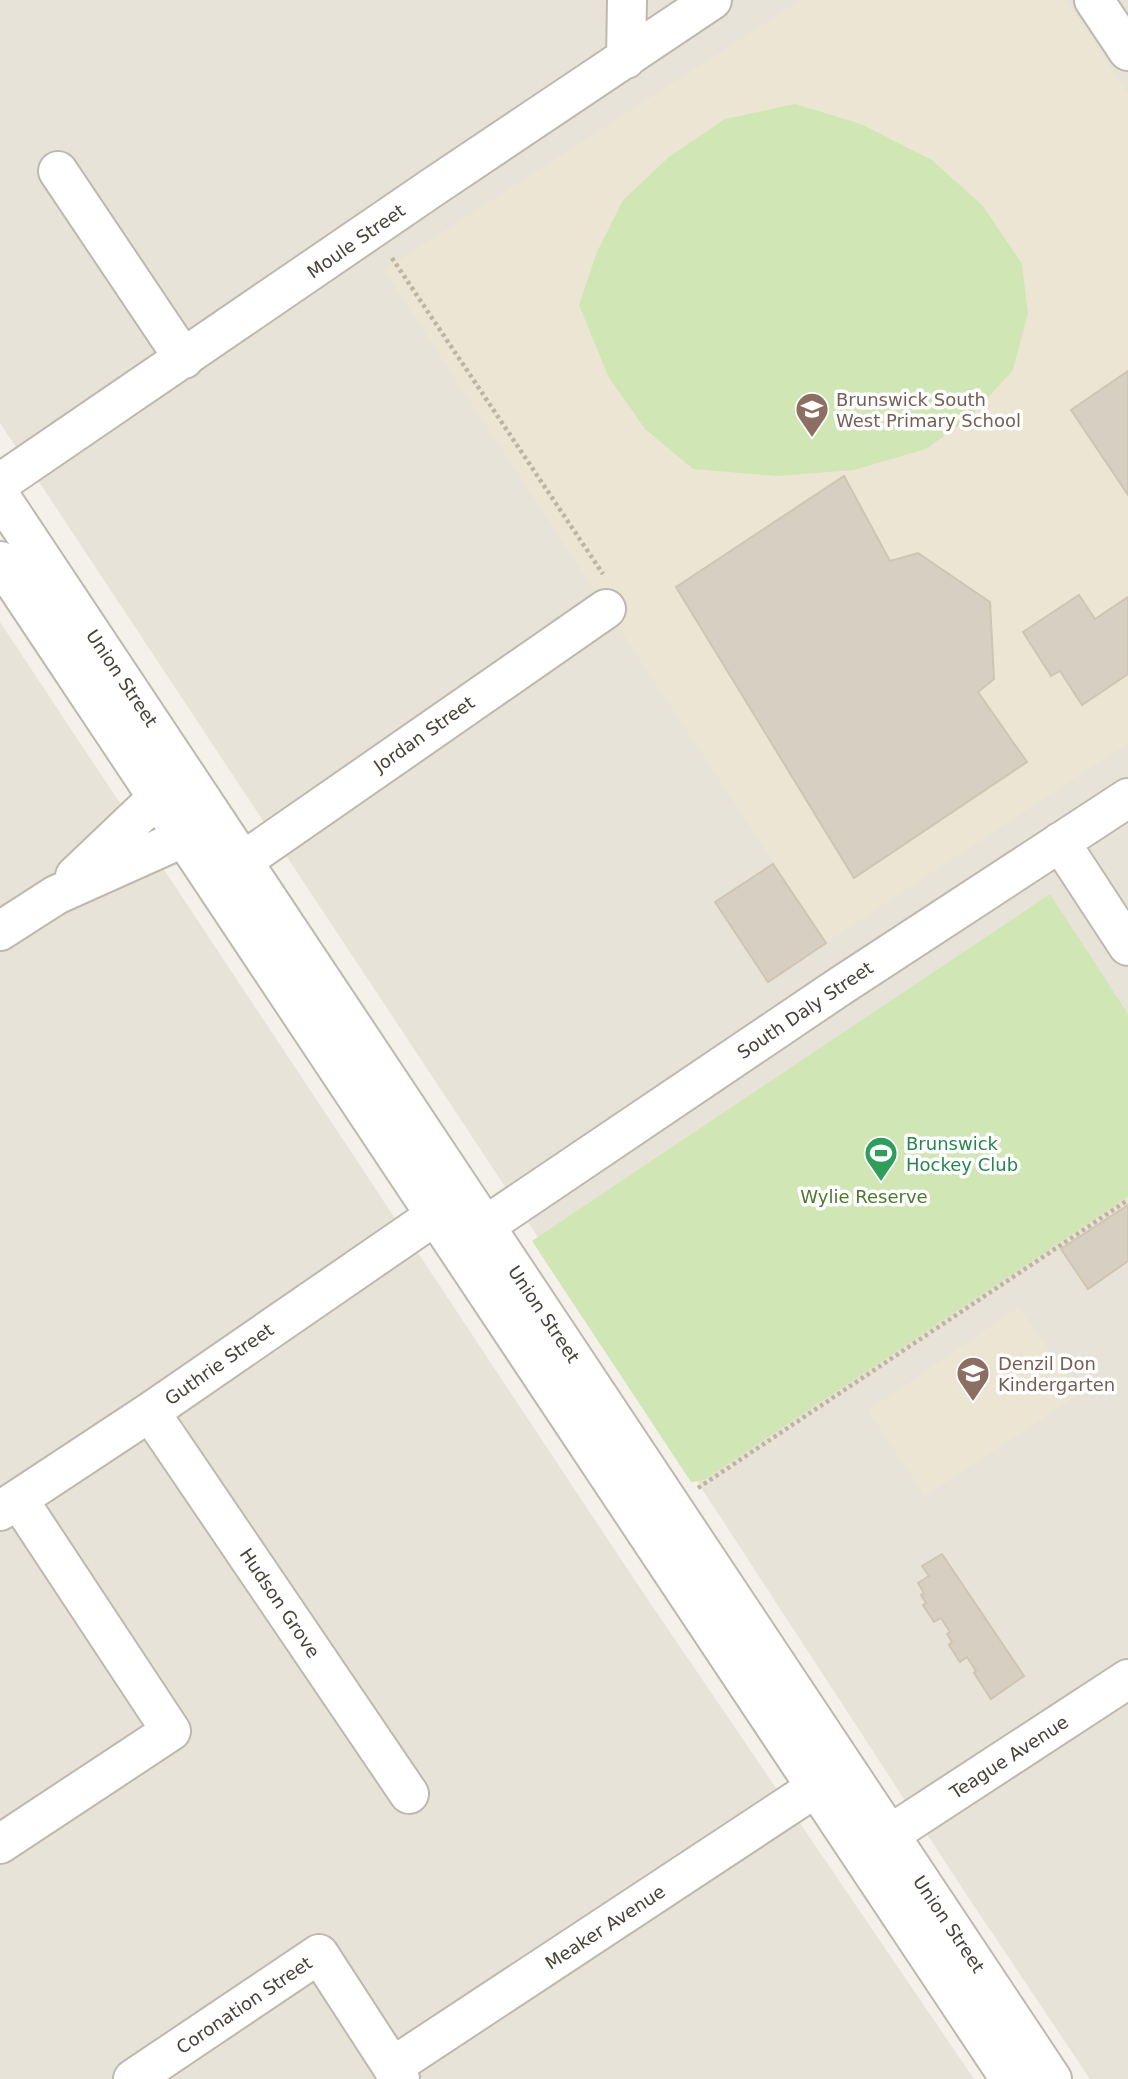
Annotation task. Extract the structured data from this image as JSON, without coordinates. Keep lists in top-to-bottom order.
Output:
{
  "streets": {
    "street": [
      "Moule Street",
      "Union Street",
      "Jordan Street",
      "South Daly Street",
      "Guthrie Street",
      "Hudson Grove",
      "Teague Avenue",
      "Meaker Avenue",
      "Coronation Street"
    ]
  },
  "crossings": [
    ["Union Street", "Jordan Street"],
    ["Union Street", "South Daly Street"],
    ["Union Street", "Guthrie Street"],
    ["Union Street", "Teague Avenue"],
    ["Union Street", "Meaker Avenue"],
    ["Guthrie Street", "Hudson Grove"],
    ["Meaker Avenue", "Coronation Street"]
  ],
  "parks": ["Wylie Reserve"],
  "places": {
    "school or university": ["Brunswick South West Primary School", "Denzil Don Kindergarten"],
    "sports": ["Brunswick Hockey Club"]
  }
}
